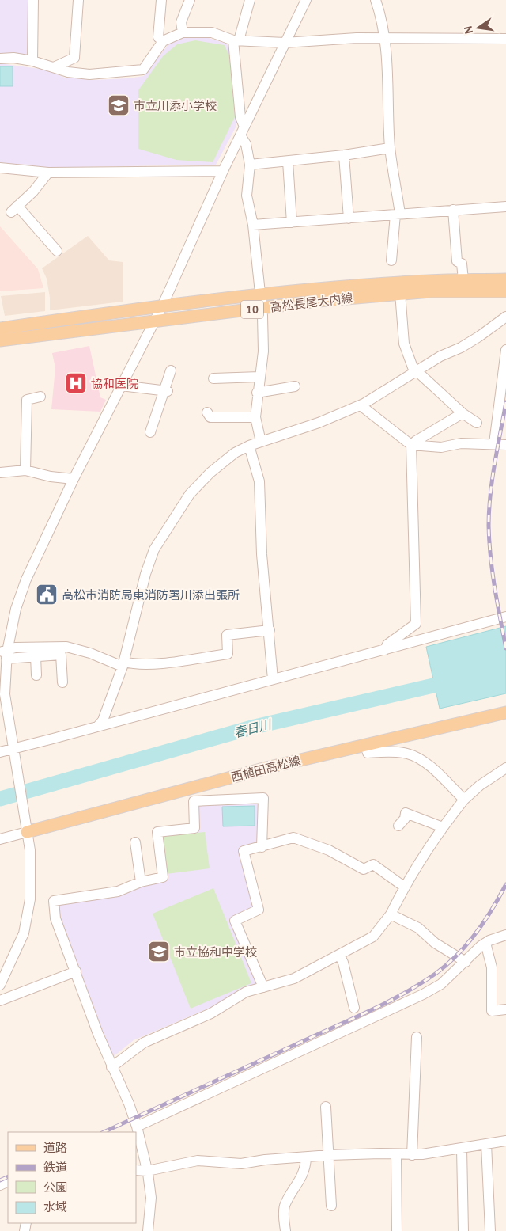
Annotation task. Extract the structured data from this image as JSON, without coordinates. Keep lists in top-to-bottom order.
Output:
{
  "streets": {
    "main road": ["高松長尾大内線", "10", "西植田高松線"]
  },
  "water": ["春日川"],
  "places": {
    "school or university": ["市立川添小学校", "市立協和中学校"],
    "hospital": ["協和医院"],
    "public building": ["高松市消防局東消防署川添出張所"]
  },
  "legend": [
    "道路",
    "鉄道",
    "公園",
    "水域"
  ],
  "north": "left"
}
